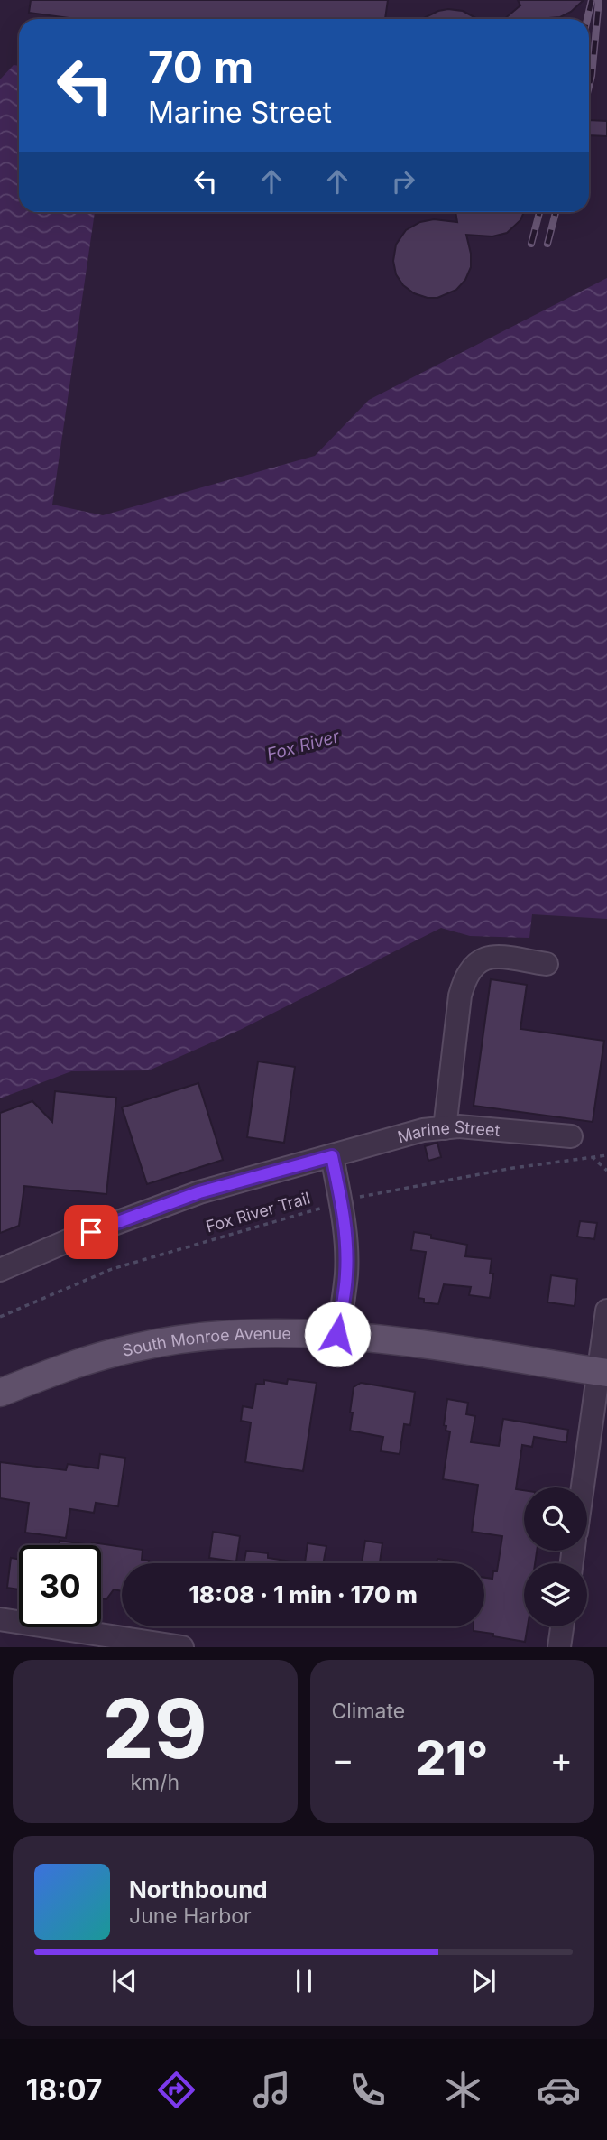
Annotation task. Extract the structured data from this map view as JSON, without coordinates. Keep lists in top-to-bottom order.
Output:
{
  "streets": {
    "main road": ["South Monroe Avenue"],
    "street": ["Marine Street"],
    "path": ["Fox River Trail"]
  },
  "water": ["Fox River"],
  "page": {
    "turn": ["70 m", "Marine Street"],
    "limit": "30",
    "trip": "18:08 · 1 min · 170 m",
    "tile": [
      ["29", "km/h"],
      "Climate"
    ],
    "heat": ["−", "21°", "+"],
    "song": ["Northbound", "June Harbor"],
    "tabs": "18:07"
  }
}
